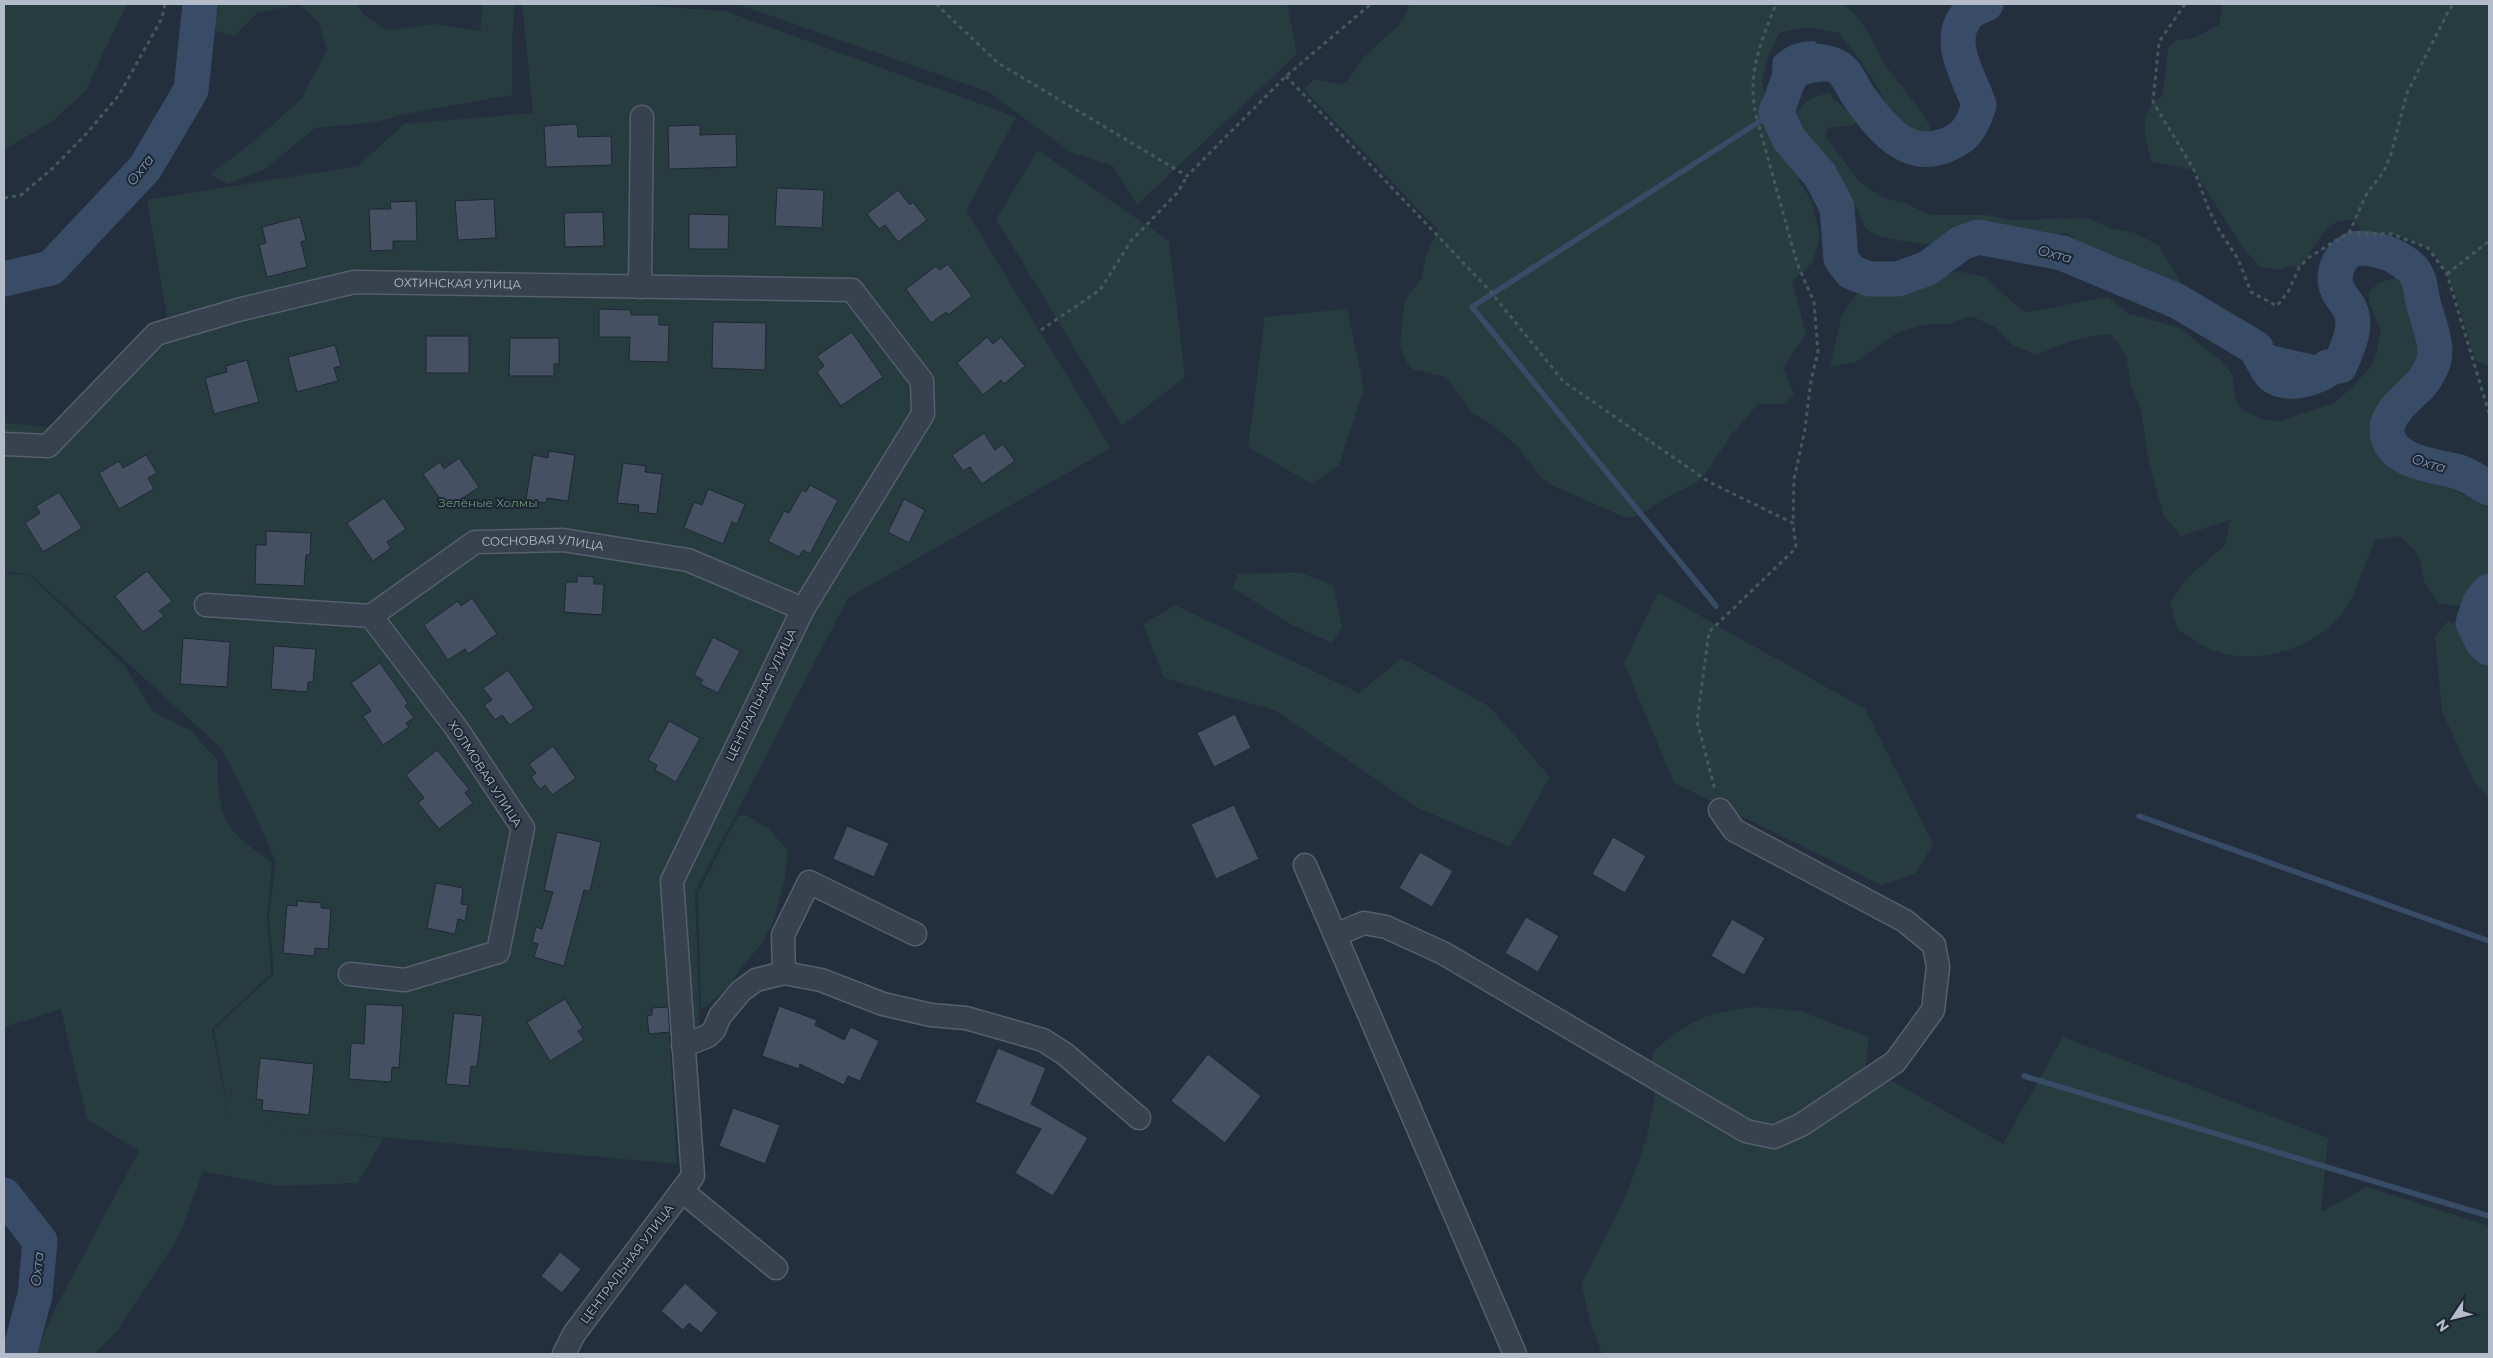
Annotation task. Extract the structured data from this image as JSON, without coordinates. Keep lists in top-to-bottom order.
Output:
{
  "streets": {
    "street": [
      "ОХТИНСКАЯ УЛИЦА",
      "СОСНОВАЯ УЛИЦА",
      "ЦЕНТРАЛЬНАЯ УЛИЦА",
      "ХОЛМОВАЯ УЛИЦА"
    ]
  },
  "crossings": [
    ["ОХТИНСКАЯ УЛИЦА", "ЦЕНТРАЛЬНАЯ УЛИЦА"],
    ["СОСНОВАЯ УЛИЦА", "ЦЕНТРАЛЬНАЯ УЛИЦА"],
    ["СОСНОВАЯ УЛИЦА", "ХОЛМОВАЯ УЛИЦА"]
  ],
  "water": ["Охта"],
  "parks": ["Зелёные Холмы"],
  "north": "bottom left"
}
